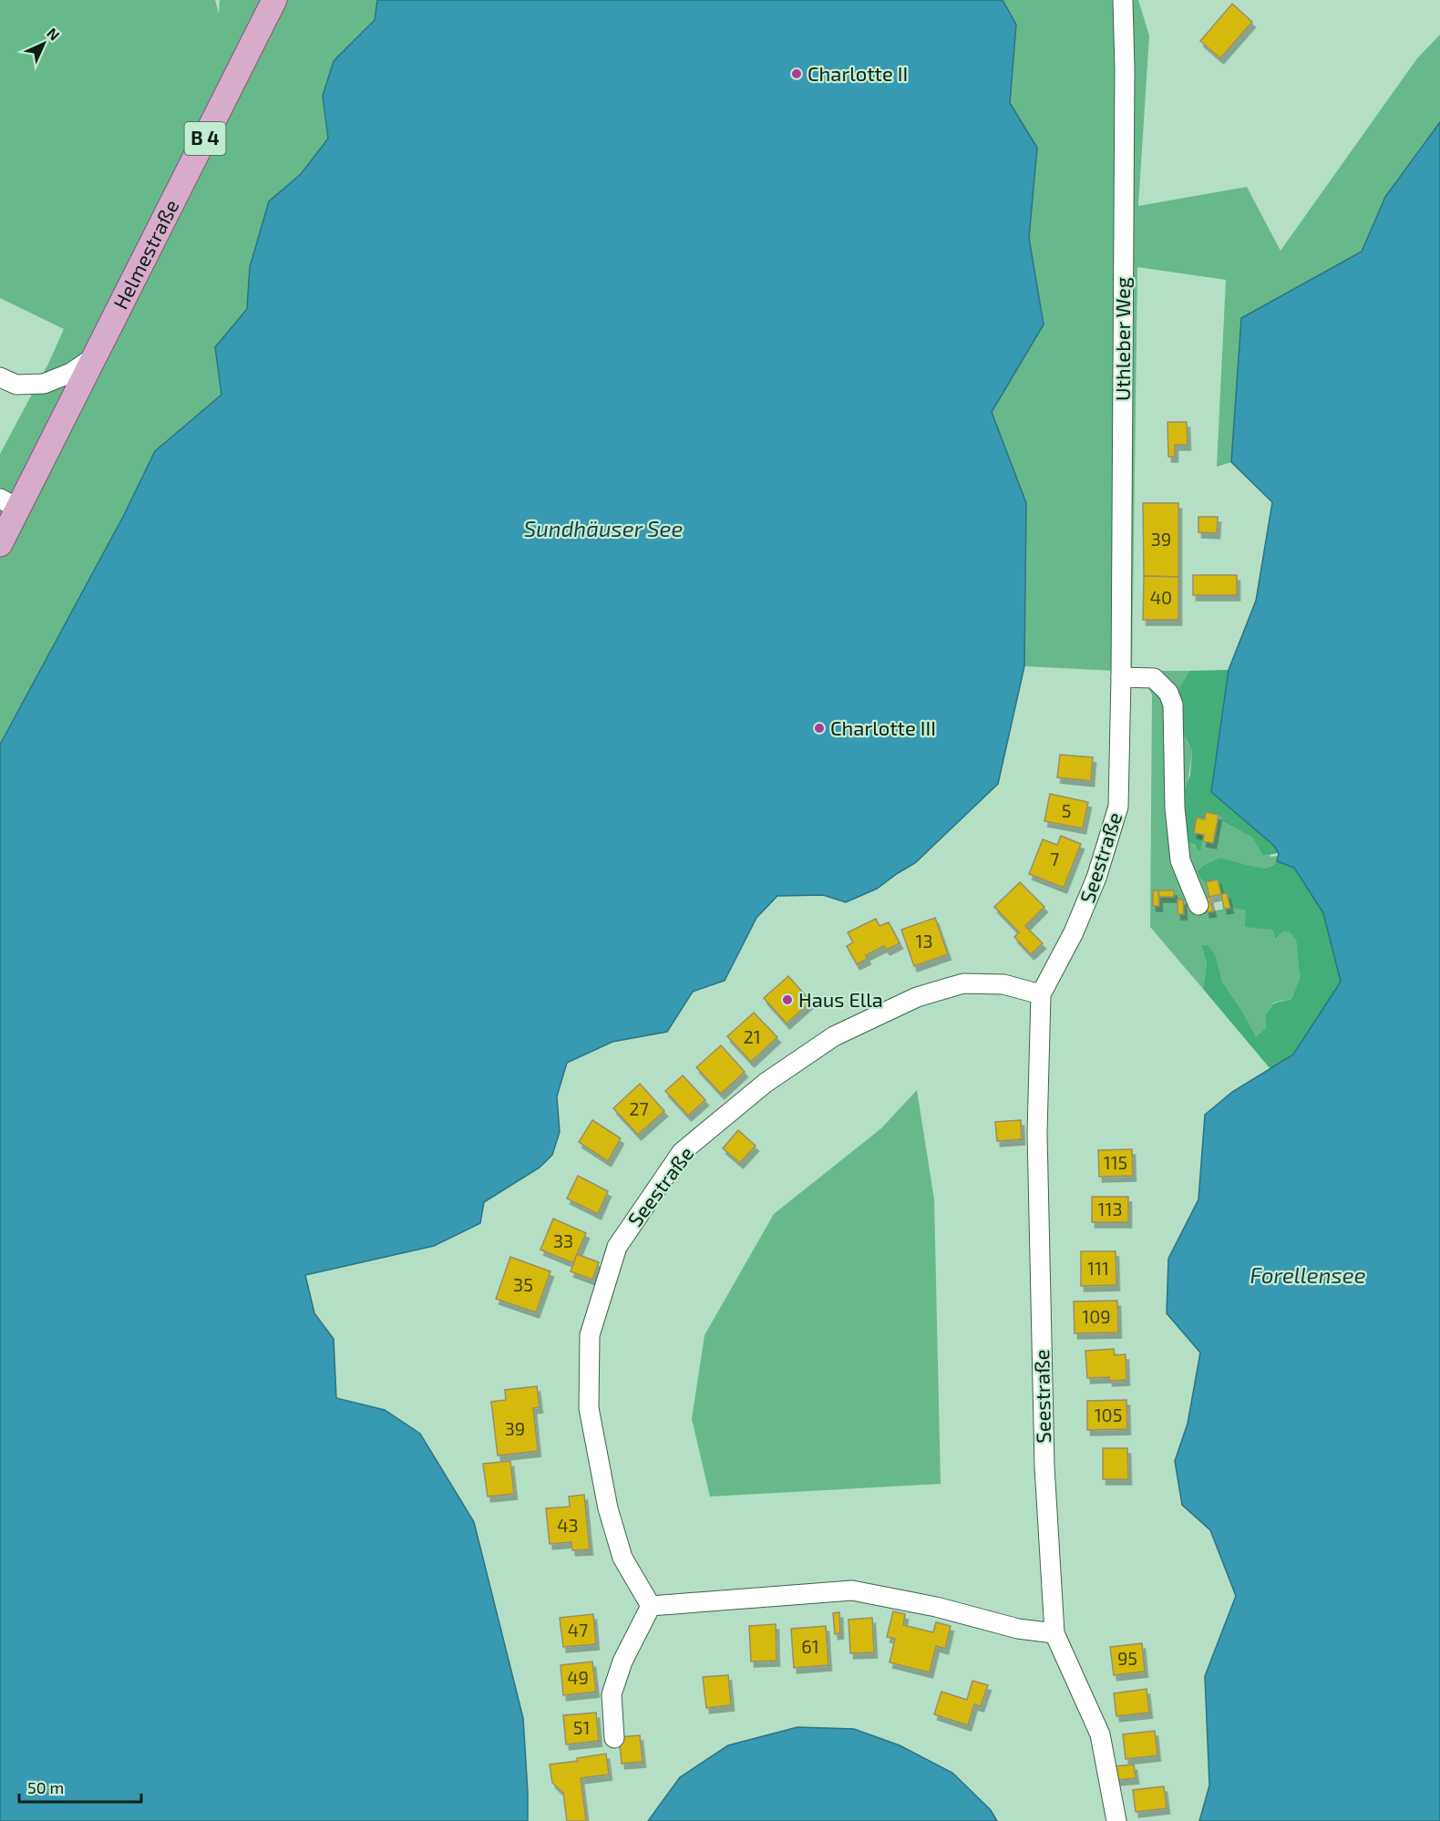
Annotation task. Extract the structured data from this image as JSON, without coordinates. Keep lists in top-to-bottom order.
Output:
{
  "streets": {
    "main road": ["B 4", "Helmestraße"],
    "street": ["Uthleber Weg", "Seestraße"]
  },
  "crossings": [
    ["Uthleber Weg", "Seestraße"]
  ],
  "water": ["Sundhäuser See", "Forellensee"],
  "places": ["Charlotte II", "Charlotte III", "Haus Ella"],
  "house_numbers": [
    "39",
    "40",
    "5",
    "7",
    "13",
    "21",
    "27",
    "115",
    "113",
    "33",
    "111",
    "35",
    "109",
    "105",
    "39",
    "43",
    "47",
    "61",
    "95",
    "49",
    "51"
  ],
  "scale_bar": "50 m",
  "north": "top right"
}
